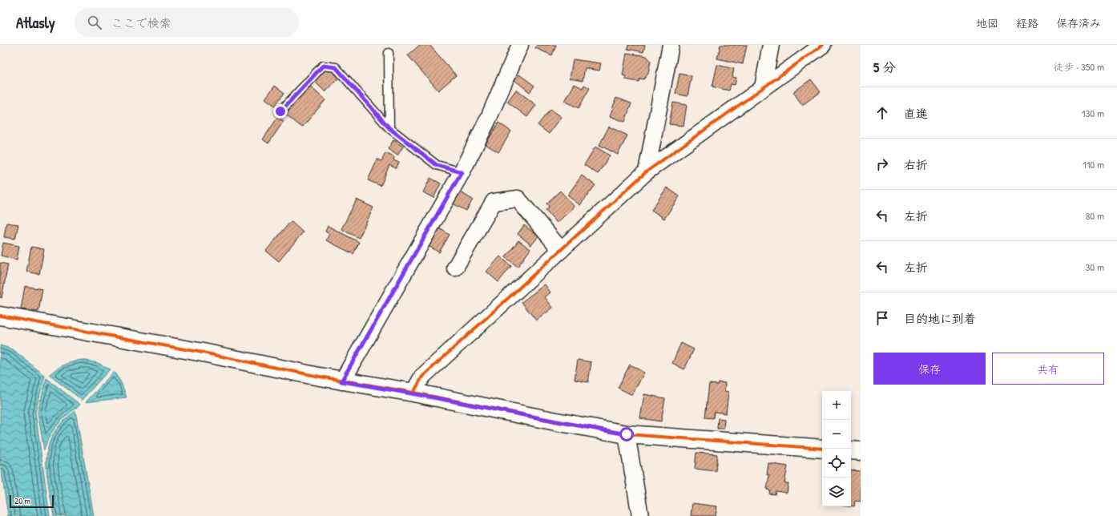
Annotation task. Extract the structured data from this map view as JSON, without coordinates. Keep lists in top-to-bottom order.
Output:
{
  "scale_bar": "20 m",
  "page": {
    "header": "Atlasly",
    "search": "ここで検索",
    "nav": ["地図", "経路", "保存済み"],
    "heading": ["5 分", "徒歩 · 350 m"],
    "list": [
      ["直進", "130 m"],
      ["右折", "110 m"],
      ["左折", "80 m"],
      ["左折", "30 m"],
      "目的地に到着"
    ],
    "buttons": ["保存", "共有"],
    "map_buttons": ["+", "−"],
    "scale": "20 m"
  }
}
